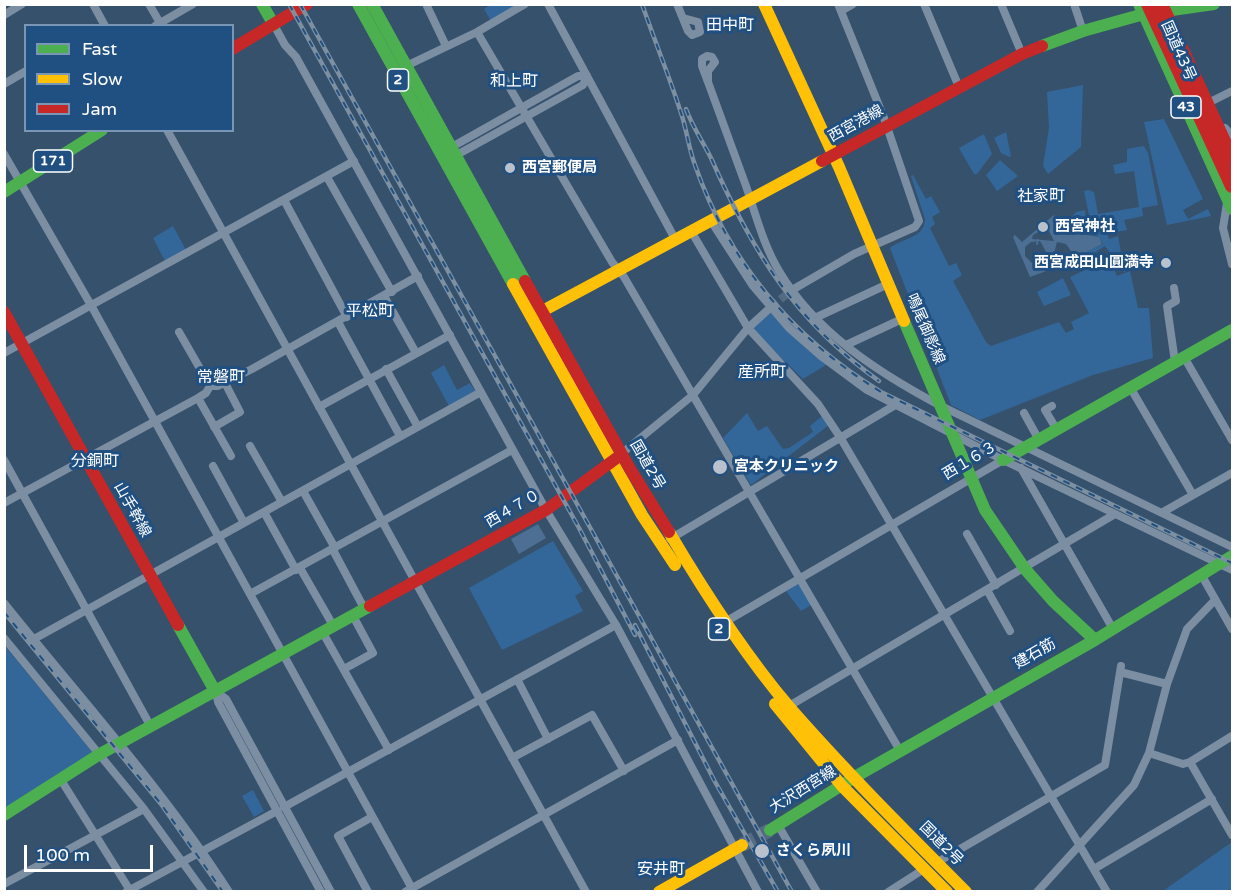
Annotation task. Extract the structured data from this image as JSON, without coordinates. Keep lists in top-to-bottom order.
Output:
{
  "streets": {
    "main road": [
      "国道43号",
      "2",
      "43",
      "西宮港線",
      "171",
      "鳴尾御影線",
      "西１６３",
      "国道2号",
      "西４７０",
      "山手幹線",
      "建石筋",
      "大沢西宮線"
    ]
  },
  "crossings": [
    ["国道43号", "西宮港線"],
    ["西宮港線", "鳴尾御影線"],
    ["西宮港線", "国道2号"],
    ["鳴尾御影線", "西１６３"],
    ["鳴尾御影線", "建石筋"],
    ["西１６３", "国道2号"],
    ["国道2号", "西４７０"],
    ["国道2号", "建石筋"],
    ["国道2号", "大沢西宮線"],
    ["西４７０", "山手幹線"],
    ["建石筋", "大沢西宮線"]
  ],
  "districts": [
    "田中町",
    "和上町",
    "社家町",
    "平松町",
    "産所町",
    "常磐町",
    "分銅町",
    "安井町"
  ],
  "places": [
    "西宮郵便局",
    "西宮神社",
    "西宮成田山圓満寺",
    "宮本クリニック",
    "さくら夙川"
  ],
  "legend": ["Fast", "Slow", "Jam"],
  "scale_bar": "100 m"
}
